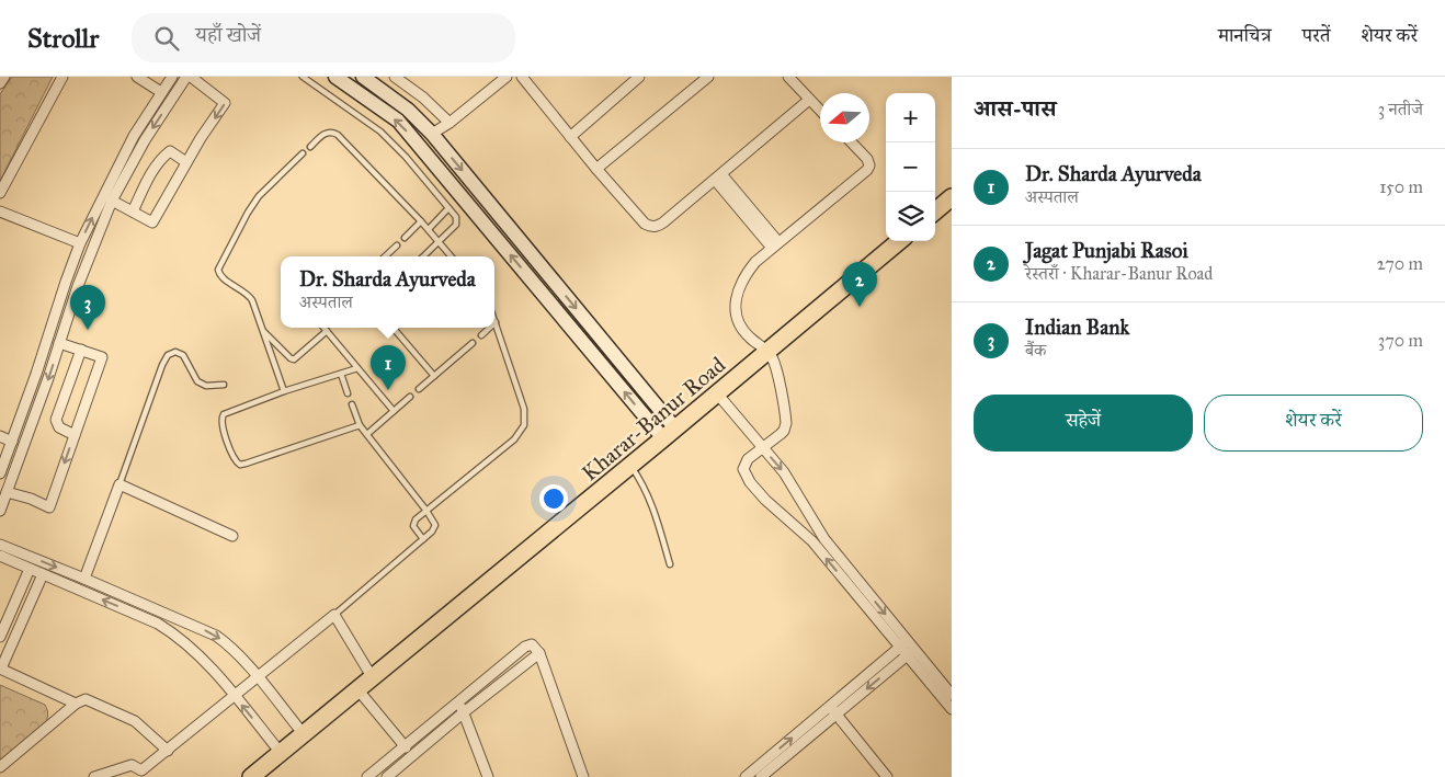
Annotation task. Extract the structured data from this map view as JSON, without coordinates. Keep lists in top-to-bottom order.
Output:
{
  "streets": {
    "highway": ["Kharar-Banur Road"]
  },
  "north": "left",
  "page": {
    "header": "Strollr",
    "search": "यहाँ खोजें",
    "nav": ["मानचित्र", "परतें", "शेयर करें"],
    "heading": ["आस-पास", "3 नतीजे"],
    "map_buttons": ["+", "−"],
    "list": [
      {
        "mark": "1",
        "name": "Dr. Sharda Ayurveda",
        "note": "अस्पताल",
        "value": "150 m"
      },
      {
        "mark": "2",
        "name": "Jagat Punjabi Rasoi",
        "note": "रेस्तराँ · Kharar-Banur Road",
        "value": "270 m"
      },
      {
        "mark": "3",
        "name": "Indian Bank",
        "note": "बैंक",
        "value": "370 m"
      }
    ],
    "popup": ["Dr. Sharda Ayurveda", "अस्पताल"],
    "pins": ["2", "3", "1"],
    "buttons": ["सहेजें", "शेयर करें"]
  }
}
